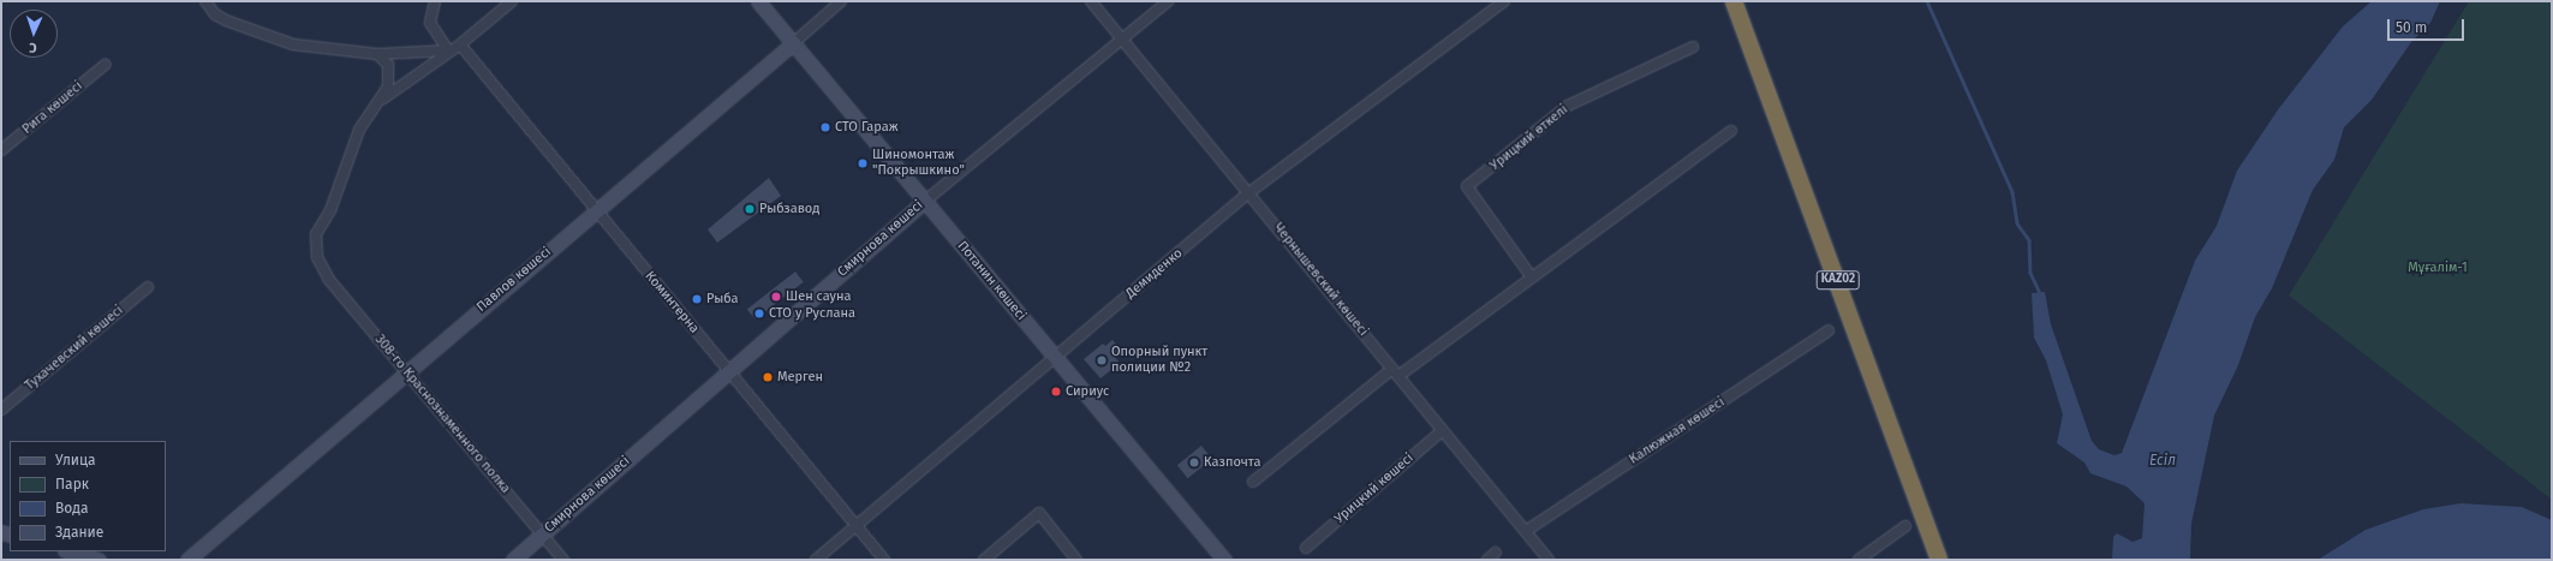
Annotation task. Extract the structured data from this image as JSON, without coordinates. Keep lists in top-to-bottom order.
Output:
{
  "streets": {
    "highway": ["KAZ02"],
    "street": [
      "Рига көшесі",
      "Урицкий өткелі",
      "Смирнова көшесі",
      "Демиденко",
      "Павлов көшесі",
      "Чернышевский көшесі",
      "Потанин көшесі",
      "Коминтерна",
      "Тухачевский көшесі",
      "308-го Краснознаменного полка",
      "Калюжная көшесі",
      "Урицкий көшесі"
    ]
  },
  "crossings": [
    ["Смирнова көшесі", "Чернышевский көшесі"],
    ["Смирнова көшесі", "Потанин көшесі"],
    ["Смирнова көшесі", "Коминтерна"],
    ["Смирнова көшесі", "308-го Краснознаменного полка"],
    ["Демиденко", "Чернышевский көшесі"],
    ["Демиденко", "Потанин көшесі"],
    ["Демиденко", "Коминтерна"],
    ["Павлов көшесі", "Потанин көшесі"],
    ["Павлов көшесі", "Коминтерна"],
    ["Павлов көшесі", "308-го Краснознаменного полка"],
    ["Чернышевский көшесі", "Калюжная көшесі"],
    ["Чернышевский көшесі", "Урицкий көшесі"]
  ],
  "water": ["Есіл"],
  "parks": ["Мұғалім-1"],
  "places": [
    "СТО Гараж",
    "Шиномонтаж \"Покрышкино\"",
    "Рыбзавод",
    "Шен сауна",
    "Рыба",
    "СТО у Руслана",
    "Опорный пункт полиции №2",
    "Мерген",
    "Сириус",
    "Казпочта"
  ],
  "legend": [
    "Улица",
    "Парк",
    "Вода",
    "Здание"
  ],
  "scale_bar": "50 m",
  "north": "bottom"
}
